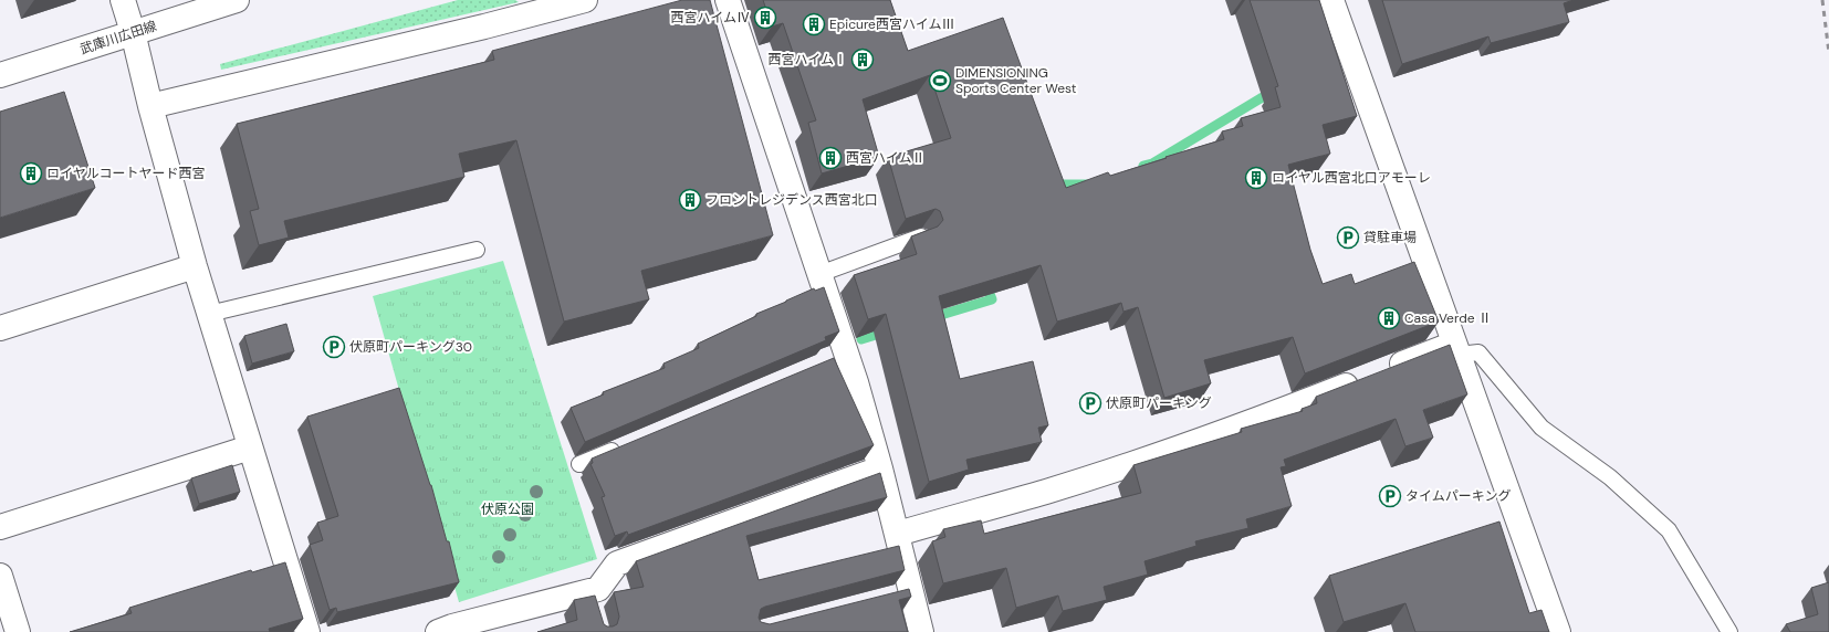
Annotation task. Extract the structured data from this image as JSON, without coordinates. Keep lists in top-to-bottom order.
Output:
{
  "streets": {
    "street": ["武庫川広田線"]
  },
  "parks": ["伏原公園"],
  "places": {
    "building": [
      "西宮ハイムⅣ",
      "Epicure西宮ハイムⅢ",
      "西宮ハイムⅠ",
      "西宮ハイムⅡ",
      "ロイヤルコートヤード西宮",
      "ロイヤル西宮北口アモーレ",
      "フロントレジデンス西宮北口",
      "Casa Verde Ⅱ"
    ],
    "sports": ["DIMENSIONING Sports Center West"],
    "parking": [
      "貸駐車場",
      "伏原町パーキング30",
      "伏原町パーキング",
      "タイムパーキング"
    ]
  }
}
